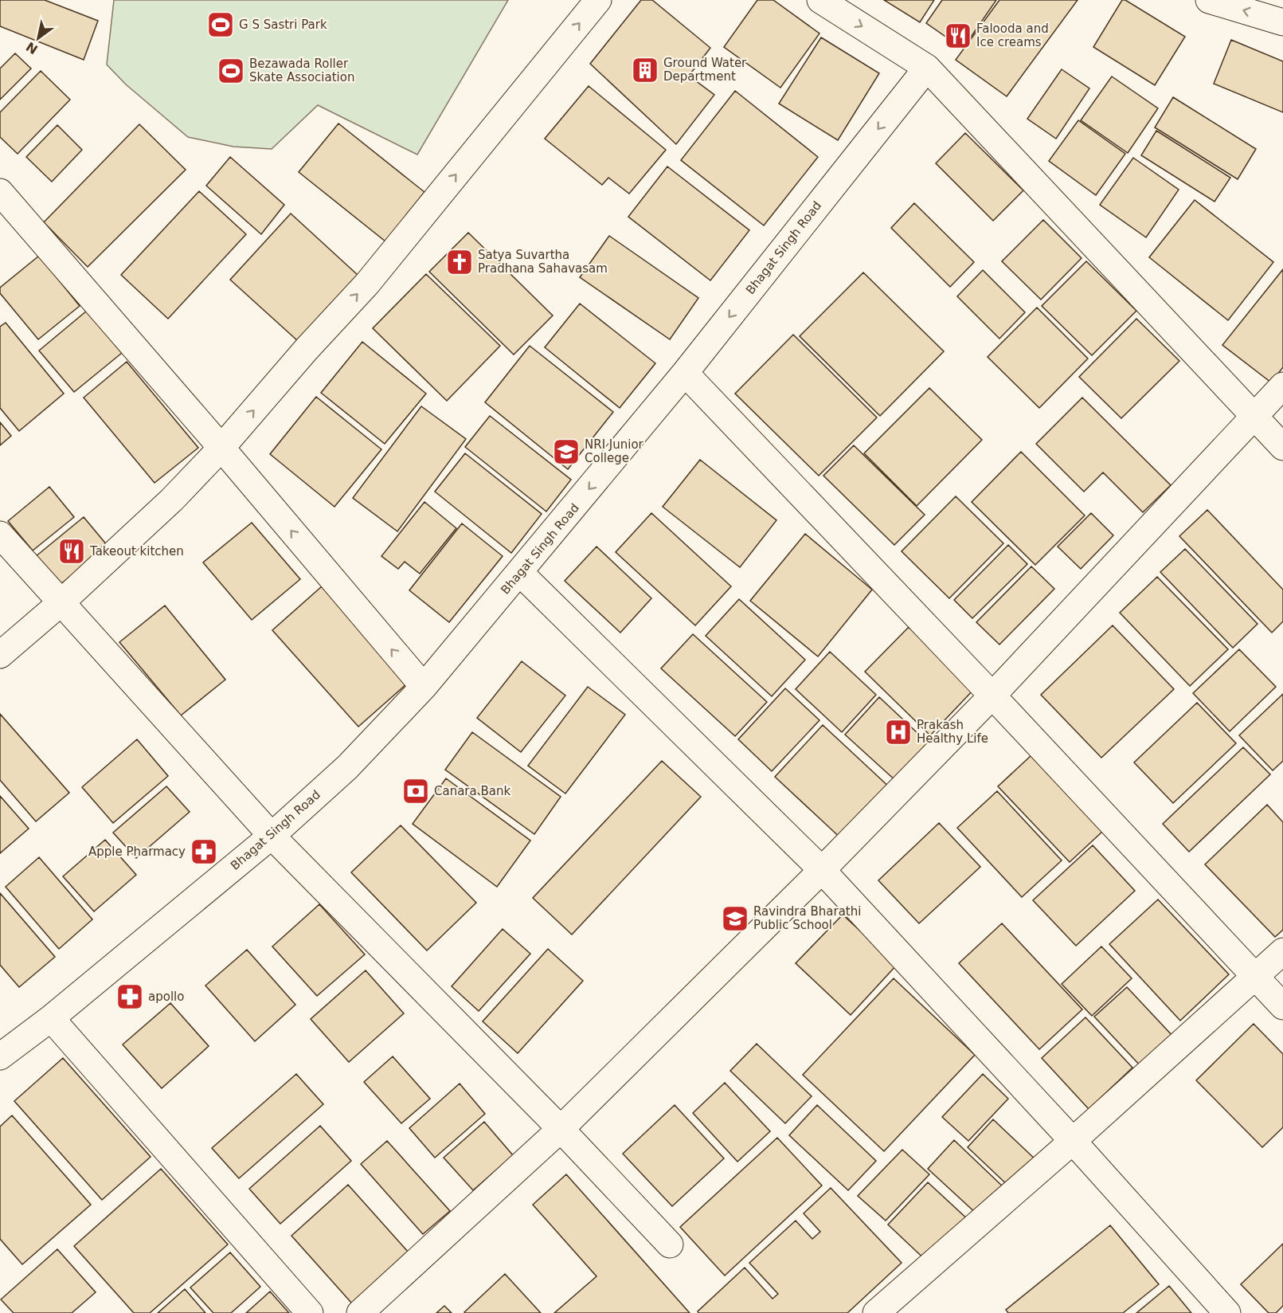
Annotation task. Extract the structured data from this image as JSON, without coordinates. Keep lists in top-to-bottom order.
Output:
{
  "streets": {
    "street": ["Bhagat Singh Road"]
  },
  "one_way": ["Bhagat Singh Road"],
  "places": {
    "sports": ["G S Sastri Park", "Bezawada Roller Skate Association"],
    "restaurant": ["Falooda and Ice creams", "Takeout kitchen"],
    "building": ["Ground Water Department"],
    "church": ["Satya Suvartha Pradhana Sahavasam"],
    "school or university": ["NRI Junior College", "Ravindra Bharathi Public School"],
    "hospital": ["Prakash Healthy Life"],
    "bank": ["Canara Bank"],
    "pharmacy": ["Apple Pharmacy", "apollo"]
  },
  "north": "bottom left"
}
